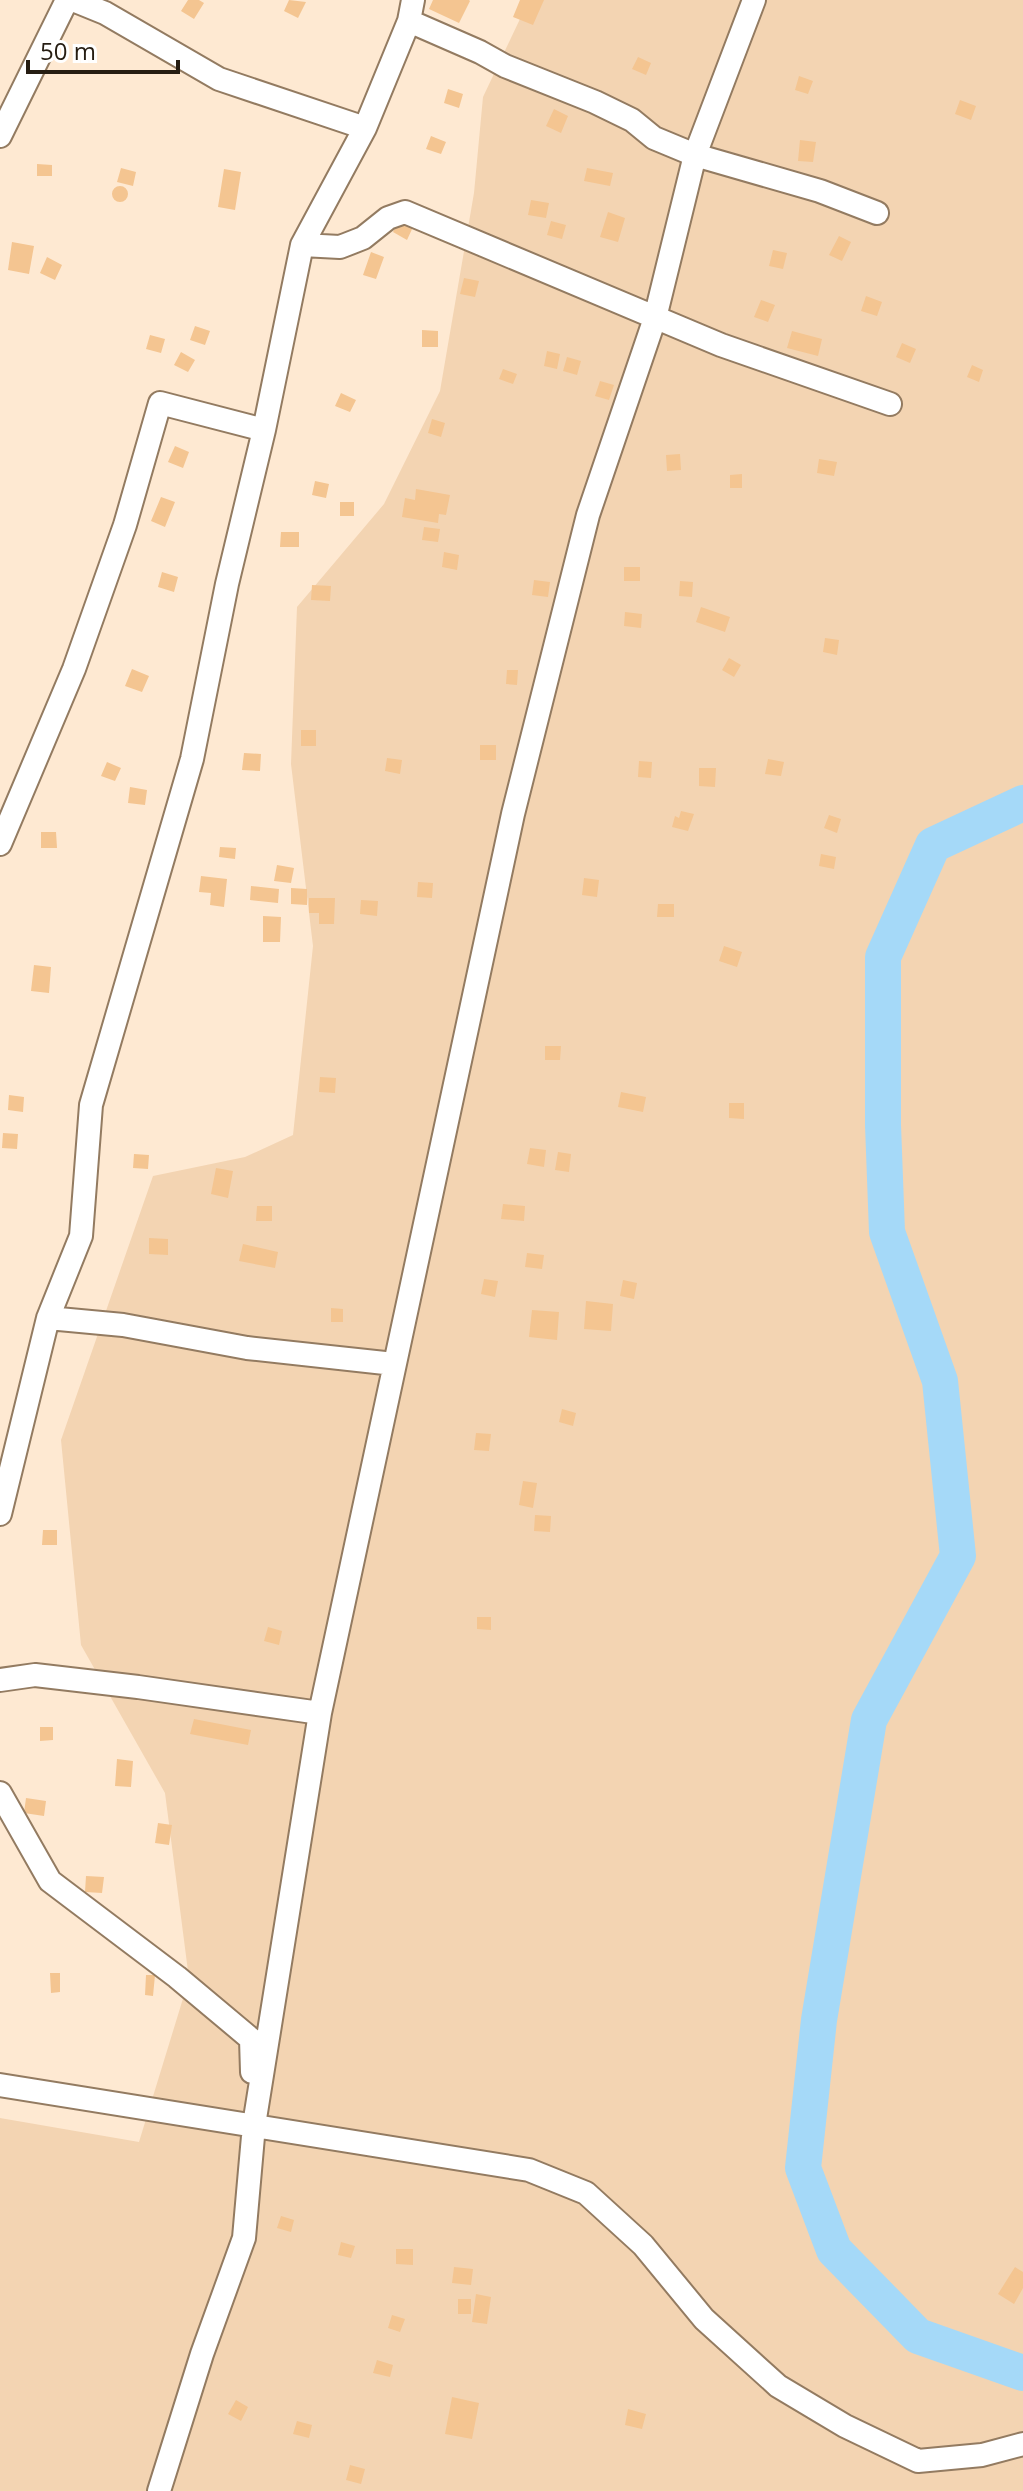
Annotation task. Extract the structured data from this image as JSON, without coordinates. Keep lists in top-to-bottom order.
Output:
{
  "scale_bar": "50 m"
}
